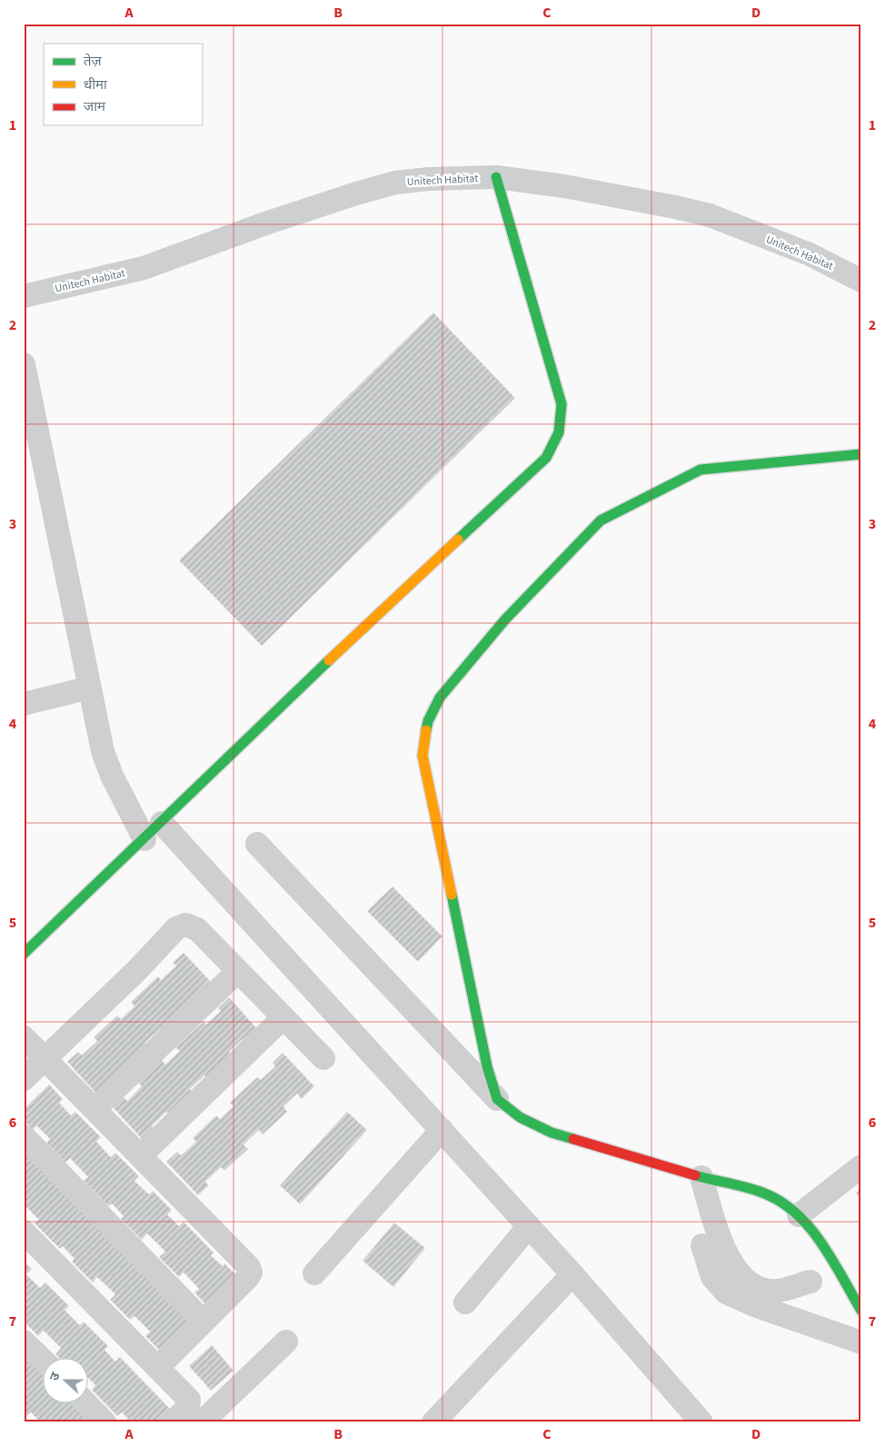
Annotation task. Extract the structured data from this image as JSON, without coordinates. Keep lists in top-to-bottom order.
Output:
{
  "streets": {
    "street": ["Unitech Habitat"]
  },
  "legend": ["तेज़", "धीमा", "जाम"],
  "north": "left",
  "grid": {
    "columns": [
      "A",
      "B",
      "C",
      "D"
    ],
    "rows": [
      "1",
      "2",
      "3",
      "4",
      "5",
      "6",
      "7"
    ]
  }
}
